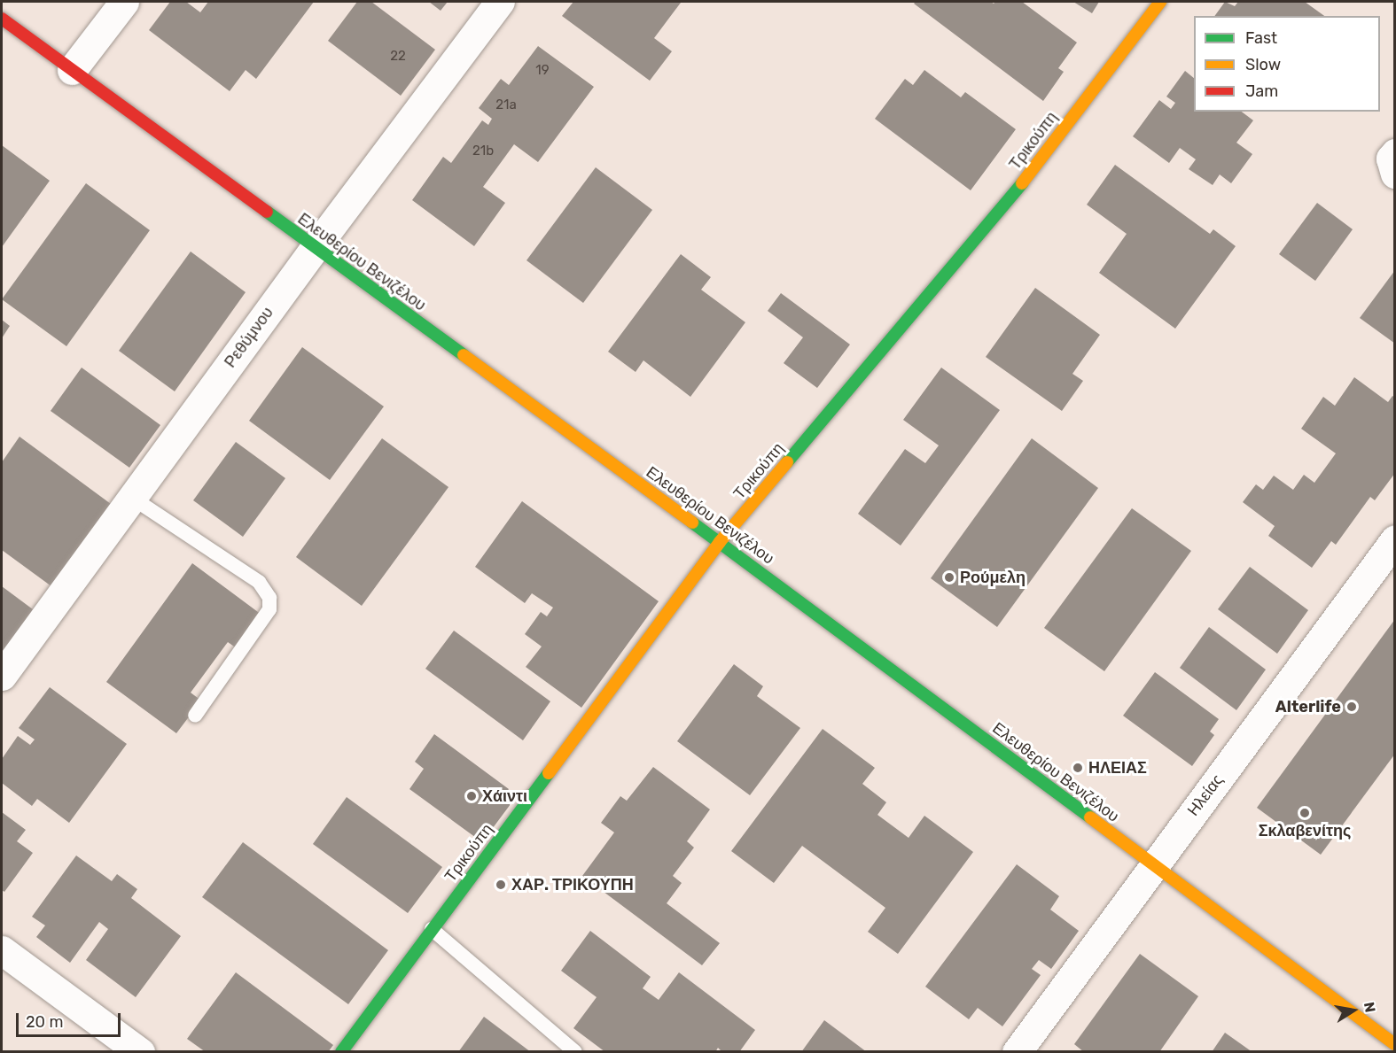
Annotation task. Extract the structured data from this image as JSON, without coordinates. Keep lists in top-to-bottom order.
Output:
{
  "streets": {
    "street": [
      "Τρικούπη",
      "Ελευθερίου Βενιζέλου",
      "Ρεθύμνου",
      "Ηλείας"
    ]
  },
  "crossings": [
    ["Τρικούπη", "Ελευθερίου Βενιζέλου"],
    ["Ελευθερίου Βενιζέλου", "Ρεθύμνου"],
    ["Ελευθερίου Βενιζέλου", "Ηλείας"]
  ],
  "places": [
    "Ρούμελη",
    "Alterlife",
    "ΗΛΕΙΑΣ",
    "Χάιντι",
    "Σκλαβενίτης",
    "ΧΑΡ. ΤΡΙΚΟΥΠΗ"
  ],
  "house_numbers": [
    "22",
    "19",
    "21a",
    "21b"
  ],
  "legend": ["Fast", "Slow", "Jam"],
  "scale_bar": "20 m",
  "north": "right"
}
